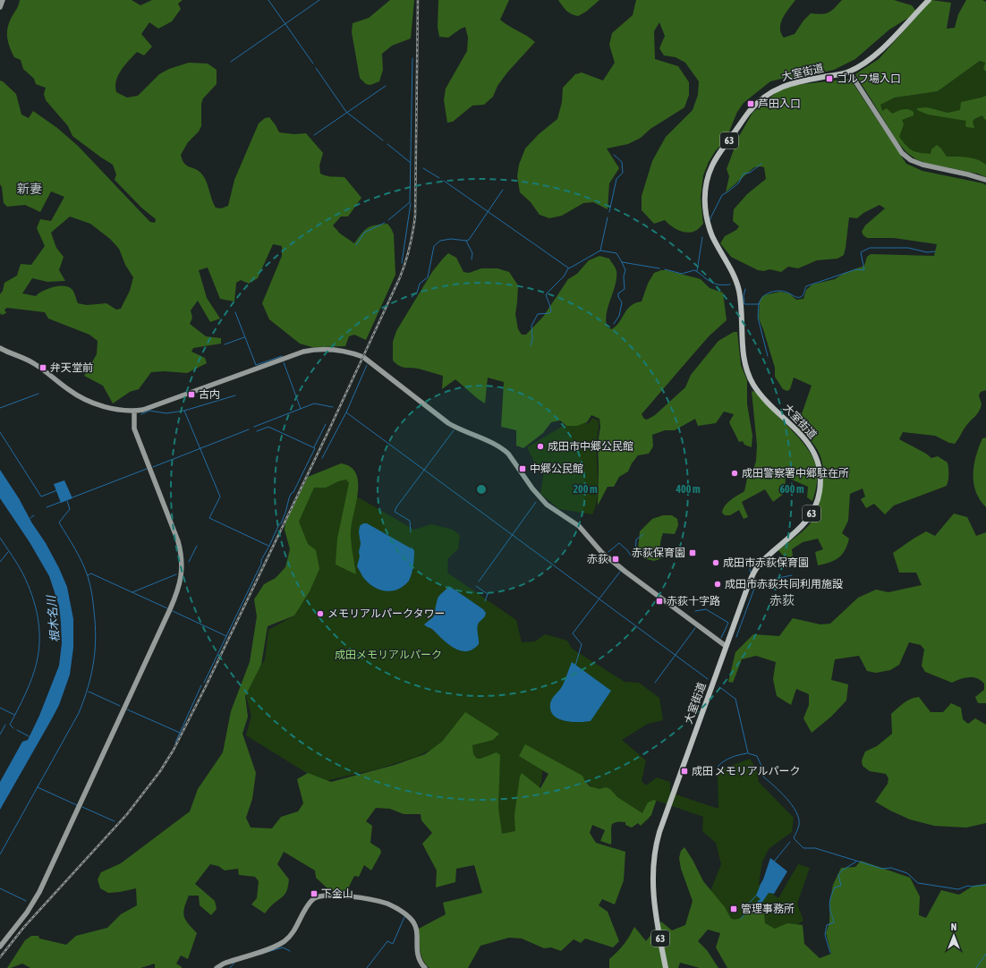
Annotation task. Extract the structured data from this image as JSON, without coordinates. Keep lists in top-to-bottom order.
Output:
{
  "streets": {
    "main road": ["大室街道", "63"]
  },
  "districts": ["新妻", "赤荻"],
  "water": ["根木名川"],
  "parks": ["成田メモリアルパーク"],
  "places": {
    "transit": [
      "ゴルフ場入口",
      "芦田入口",
      "弁天堂前",
      "古内",
      "中郷公民館",
      "赤荻保育園",
      "赤荻",
      "赤荻十字路",
      "成田 メモリアルパーク",
      "下金山",
      "管理事務所"
    ],
    "other": [
      "成田市中郷公民館",
      "成田警察署中郷駐在所",
      "成田市赤荻保育園",
      "成田市赤荻共同利用施設",
      "メモリアルパークタワー"
    ]
  },
  "north": "top",
  "rings": ["200 m", "400 m", "600 m"]
}
